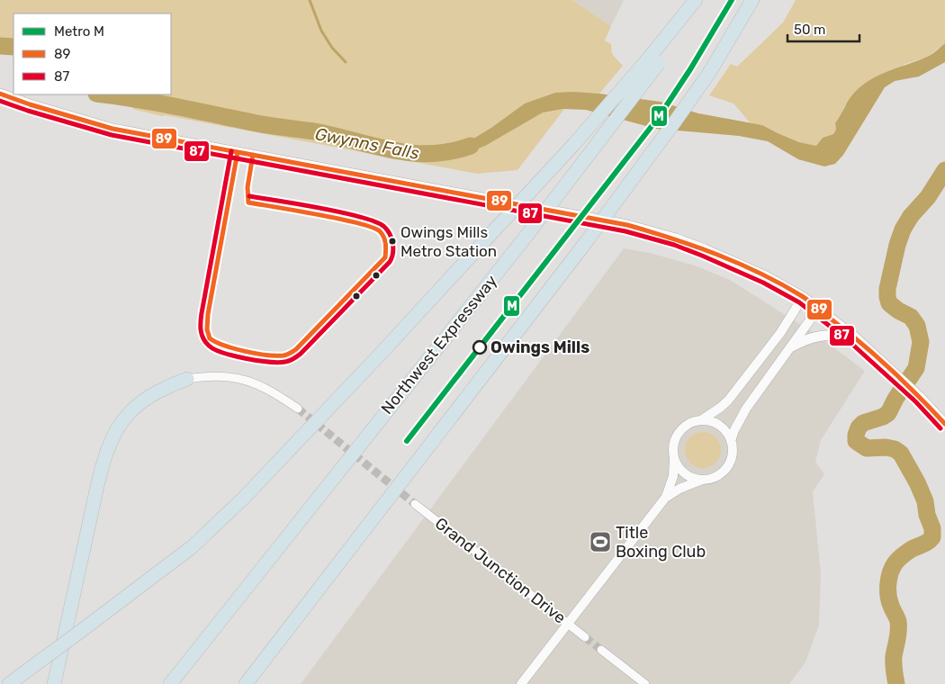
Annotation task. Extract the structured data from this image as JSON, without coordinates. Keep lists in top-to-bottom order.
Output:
{
  "streets": {
    "highway": ["Northwest Expressway"],
    "street": ["Grand Junction Drive"]
  },
  "water": ["Gwynns Falls"],
  "places": {
    "other": ["Owings Mills Metro Station", "Owings Mills"],
    "sports": ["Title Boxing Club"]
  },
  "lines": ["metro line M", "transit line 89", "transit line 87"],
  "legend": ["Metro M", "89", "87"],
  "scale_bar": "50 m"
}
